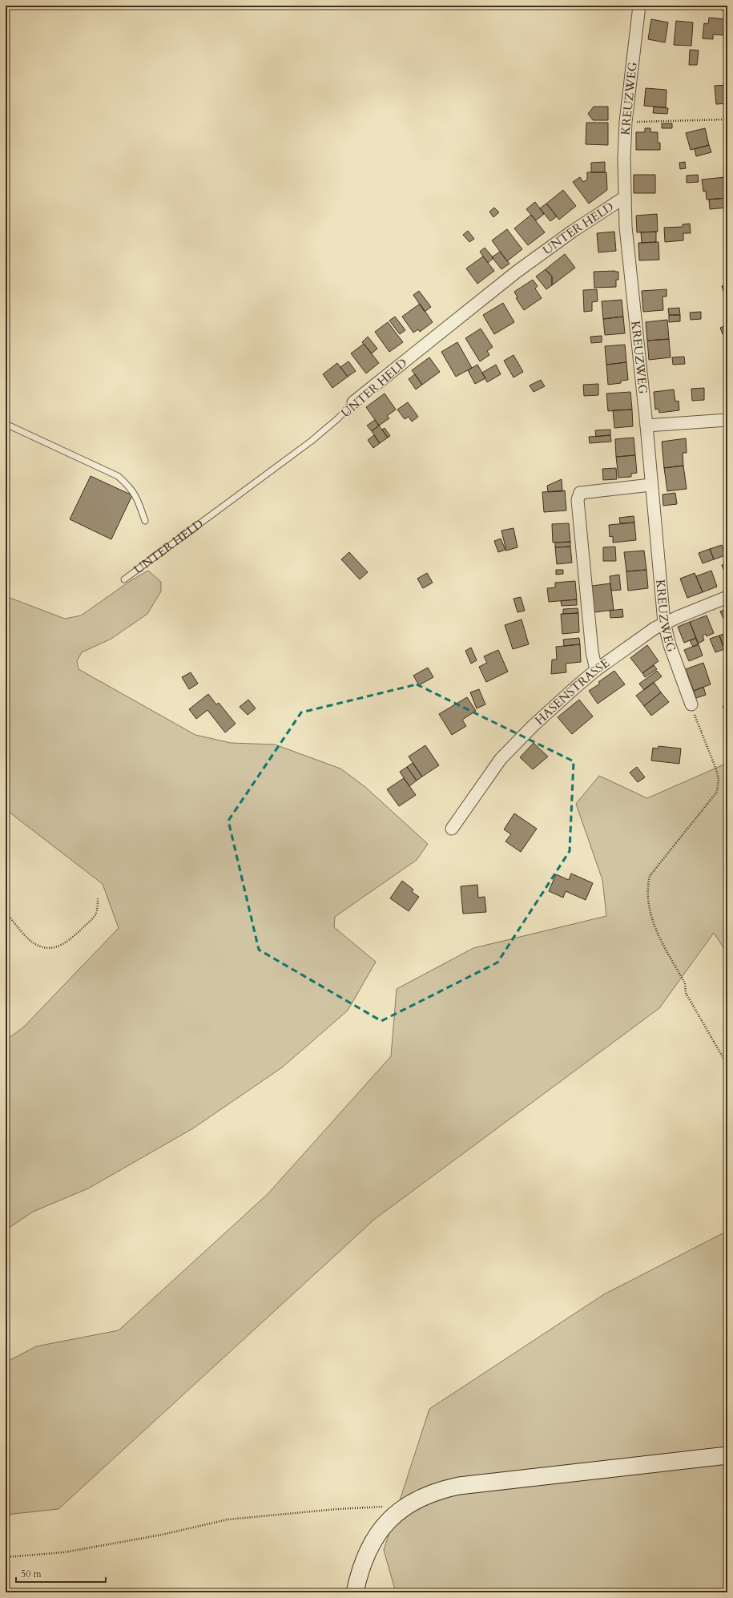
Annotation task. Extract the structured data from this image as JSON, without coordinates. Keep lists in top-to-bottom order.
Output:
{
  "streets": {
    "street": ["KREUZWEG", "UNTER HELD", "HASENSTRASSE"]
  },
  "crossings": [
    ["KREUZWEG", "UNTER HELD"],
    ["KREUZWEG", "HASENSTRASSE"]
  ],
  "scale_bar": "50 m"
}
